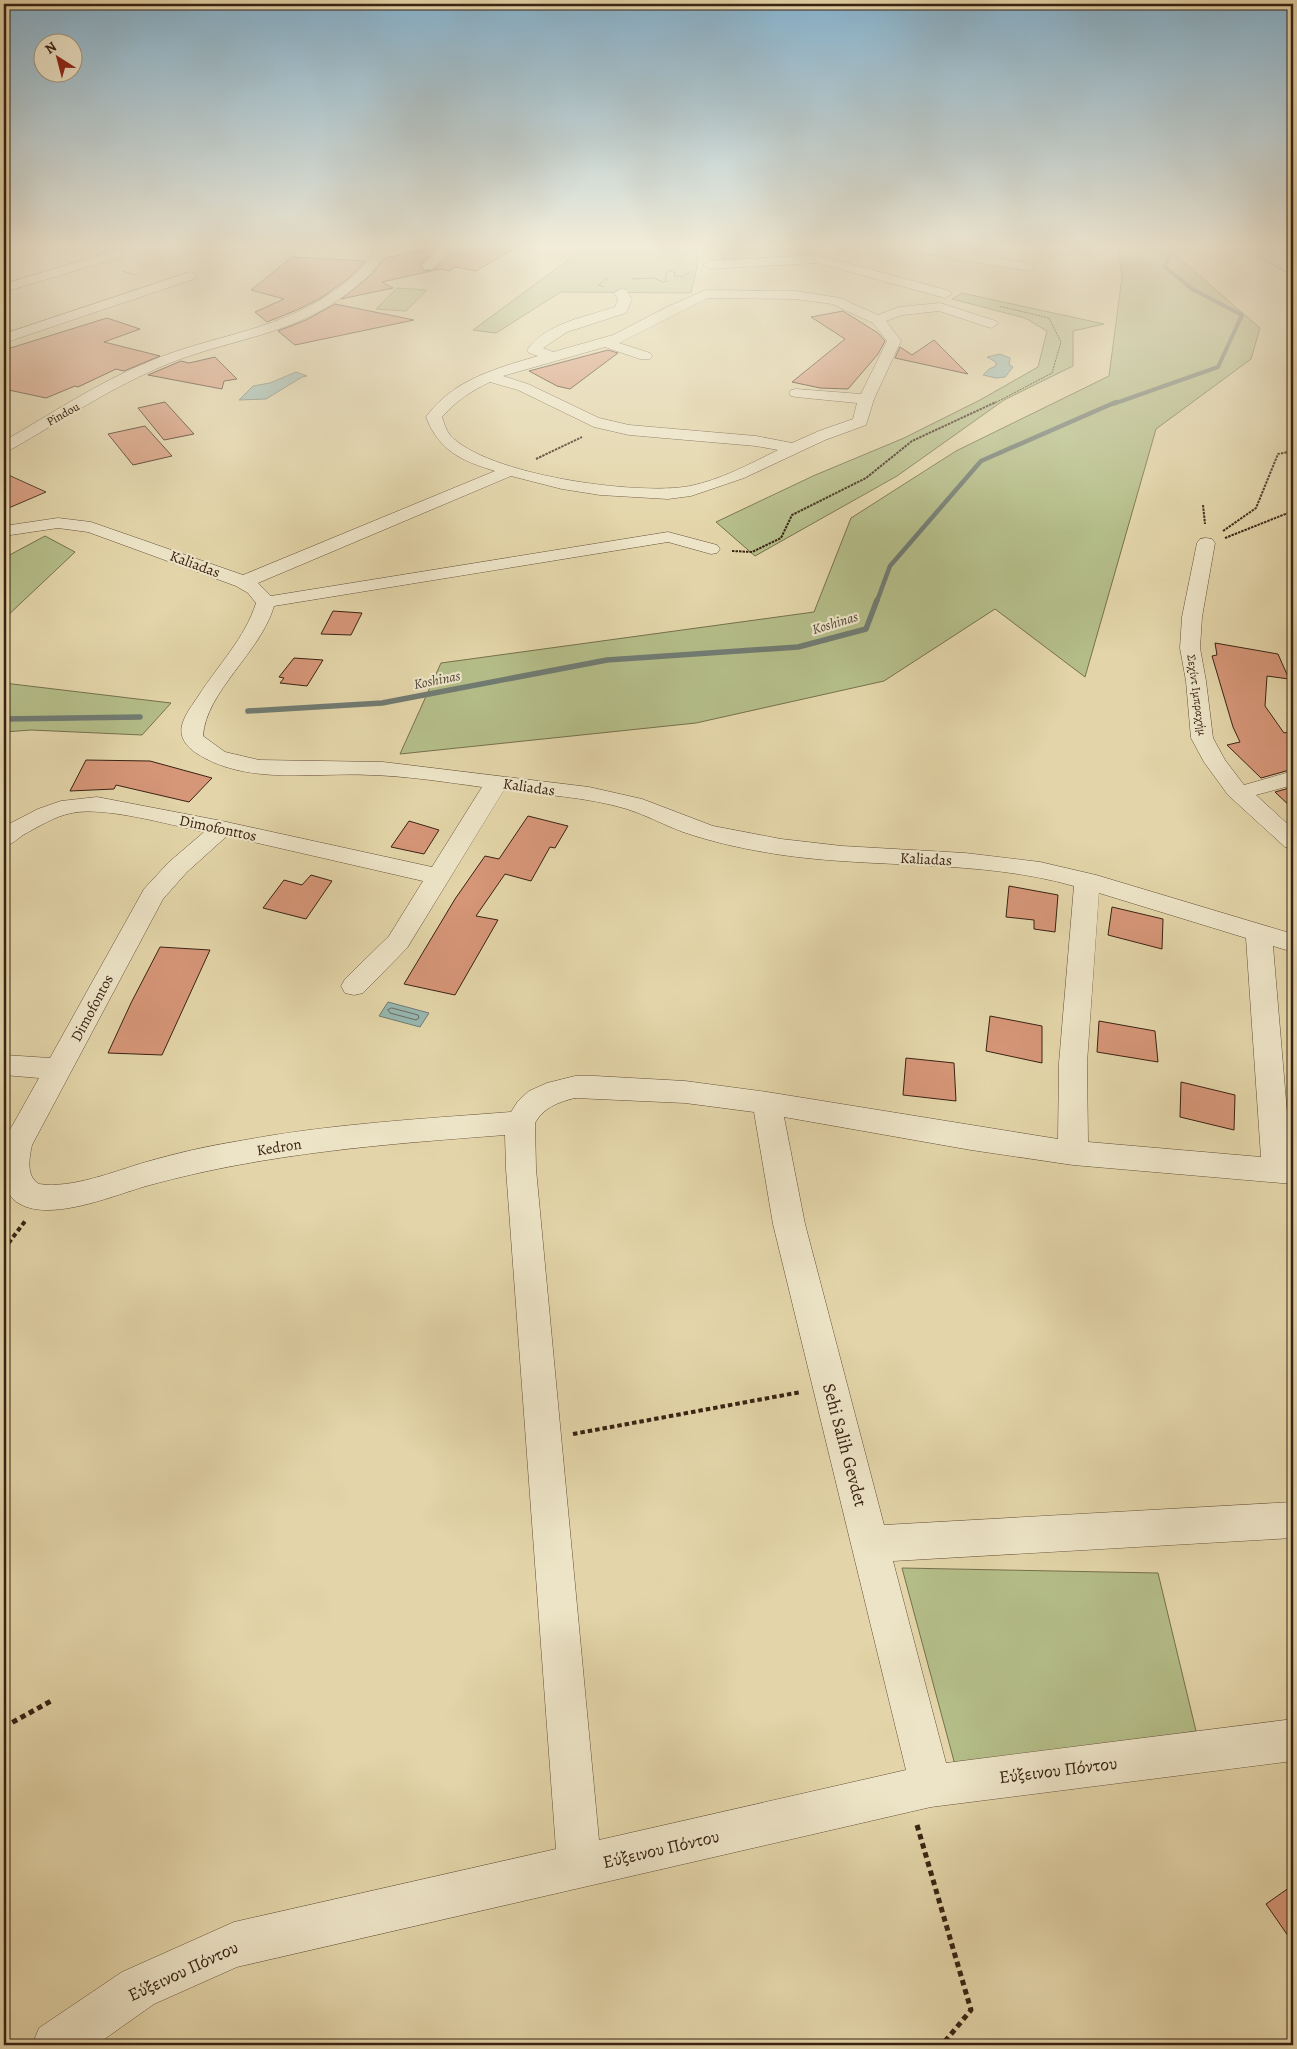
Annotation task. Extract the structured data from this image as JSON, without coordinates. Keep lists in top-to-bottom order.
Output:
{
  "streets": {
    "street": [
      "Pindou",
      "Kaliadas",
      "Σεχίντ Ιμπραχήμ",
      "Dimofonttos",
      "Dimofontos",
      "Kedron",
      "Sehi Salih Gevdet",
      "Εύξεινου Πόντου"
    ]
  },
  "crossings": [
    ["Dimofonttos", "Dimofontos"],
    ["Dimofontos", "Kedron"],
    ["Sehi Salih Gevdet", "Εύξεινου Πόντου"]
  ],
  "water": ["Koshinas"],
  "north": "top left"
}
